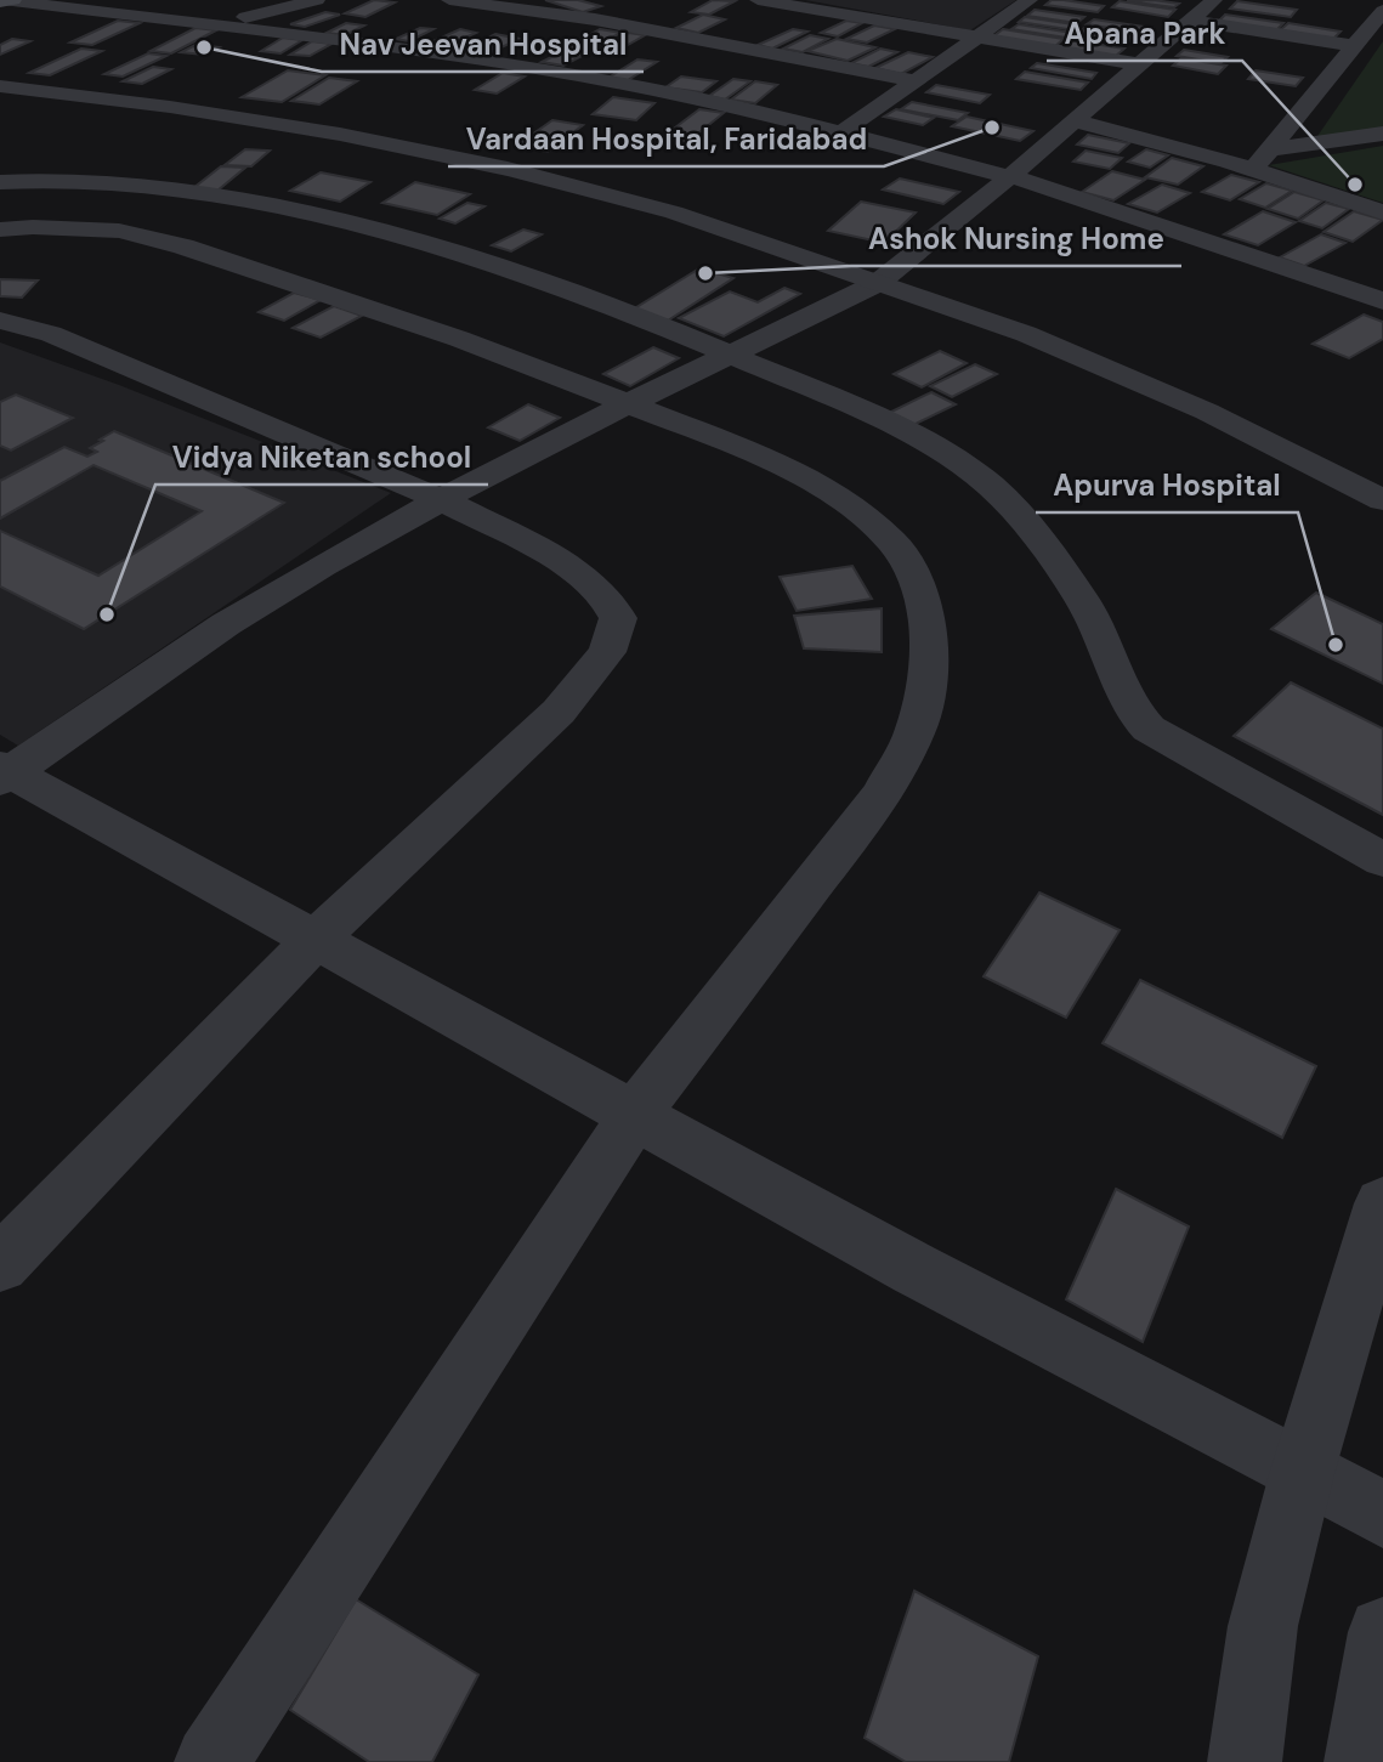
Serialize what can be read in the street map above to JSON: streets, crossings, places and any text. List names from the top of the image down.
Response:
{
  "places": [
    "Nav Jeevan Hospital",
    "Vardaan Hospital, Faridabad",
    "Apana Park",
    "Ashok Nursing Home",
    "Vidya Niketan school",
    "Apurva Hospital"
  ]
}
